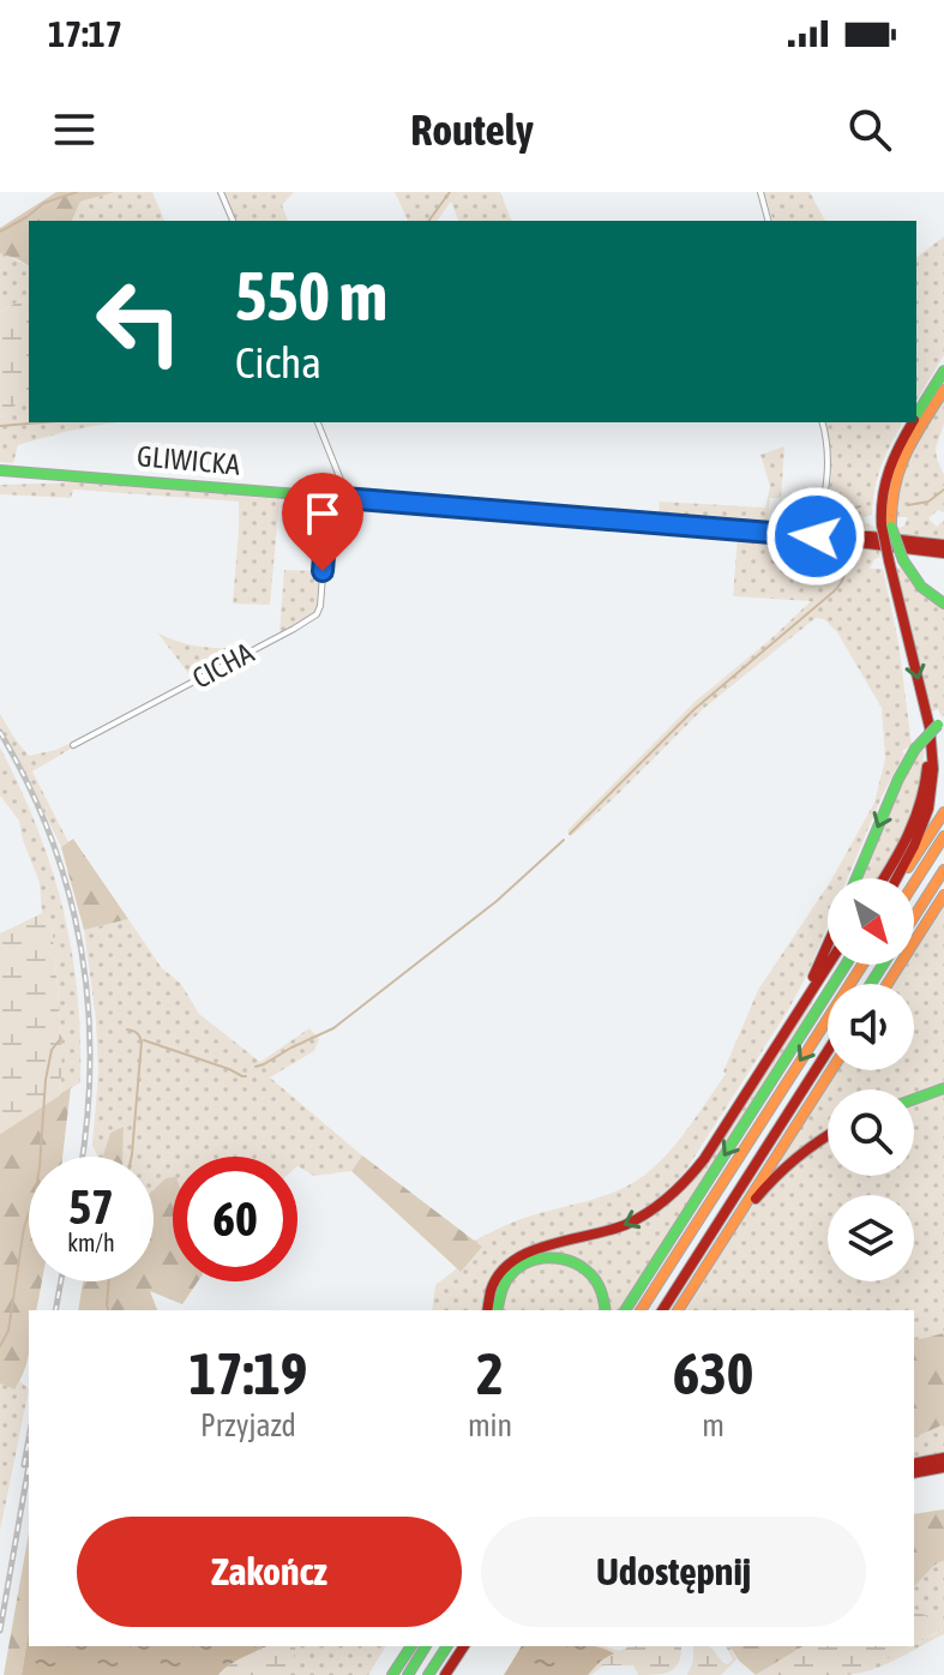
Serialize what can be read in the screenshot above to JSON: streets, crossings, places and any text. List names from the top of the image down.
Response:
{
  "streets": {
    "main road": ["GLIWICKA"],
    "street": ["CICHA"]
  },
  "crossings": [
    ["GLIWICKA", "CICHA"]
  ],
  "north": "bottom right",
  "page": {
    "status": "17:17",
    "header": "Routely",
    "turn": ["550 m", "Cicha"],
    "speed": "57 km/h",
    "limit": "60",
    "eta": [
      "17:19",
      "Przyjazd",
      "2",
      "min",
      "630",
      "m"
    ],
    "buttons": ["Zakończ", "Udostępnij"]
  }
}
